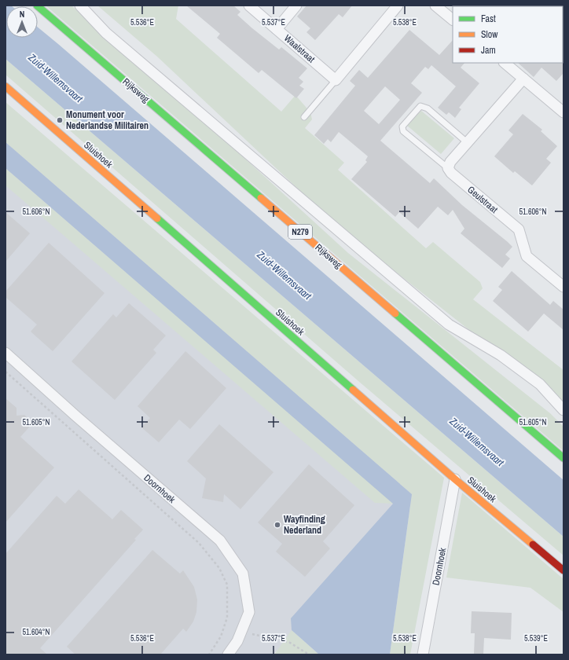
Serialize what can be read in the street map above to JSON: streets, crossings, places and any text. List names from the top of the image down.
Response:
{
  "streets": {
    "street": [
      "Waalstraat",
      "Rijksweg",
      "Sluishoek",
      "Geulstraat",
      "N279",
      "Doornhoek"
    ]
  },
  "crossings": [
    ["Sluishoek", "Doornhoek"]
  ],
  "water": ["Zuid-Willemsvaart"],
  "places": ["Monument voor Nederlandse Militairen", "Wayfinding Nederland"],
  "legend": ["Fast", "Slow", "Jam"],
  "north": "top",
  "coordinates": [
    "5.536°E",
    "5.537°E",
    "5.538°E",
    "51.606°N",
    "51.605°N",
    "51.604°N",
    "5.539°E"
  ]
}
